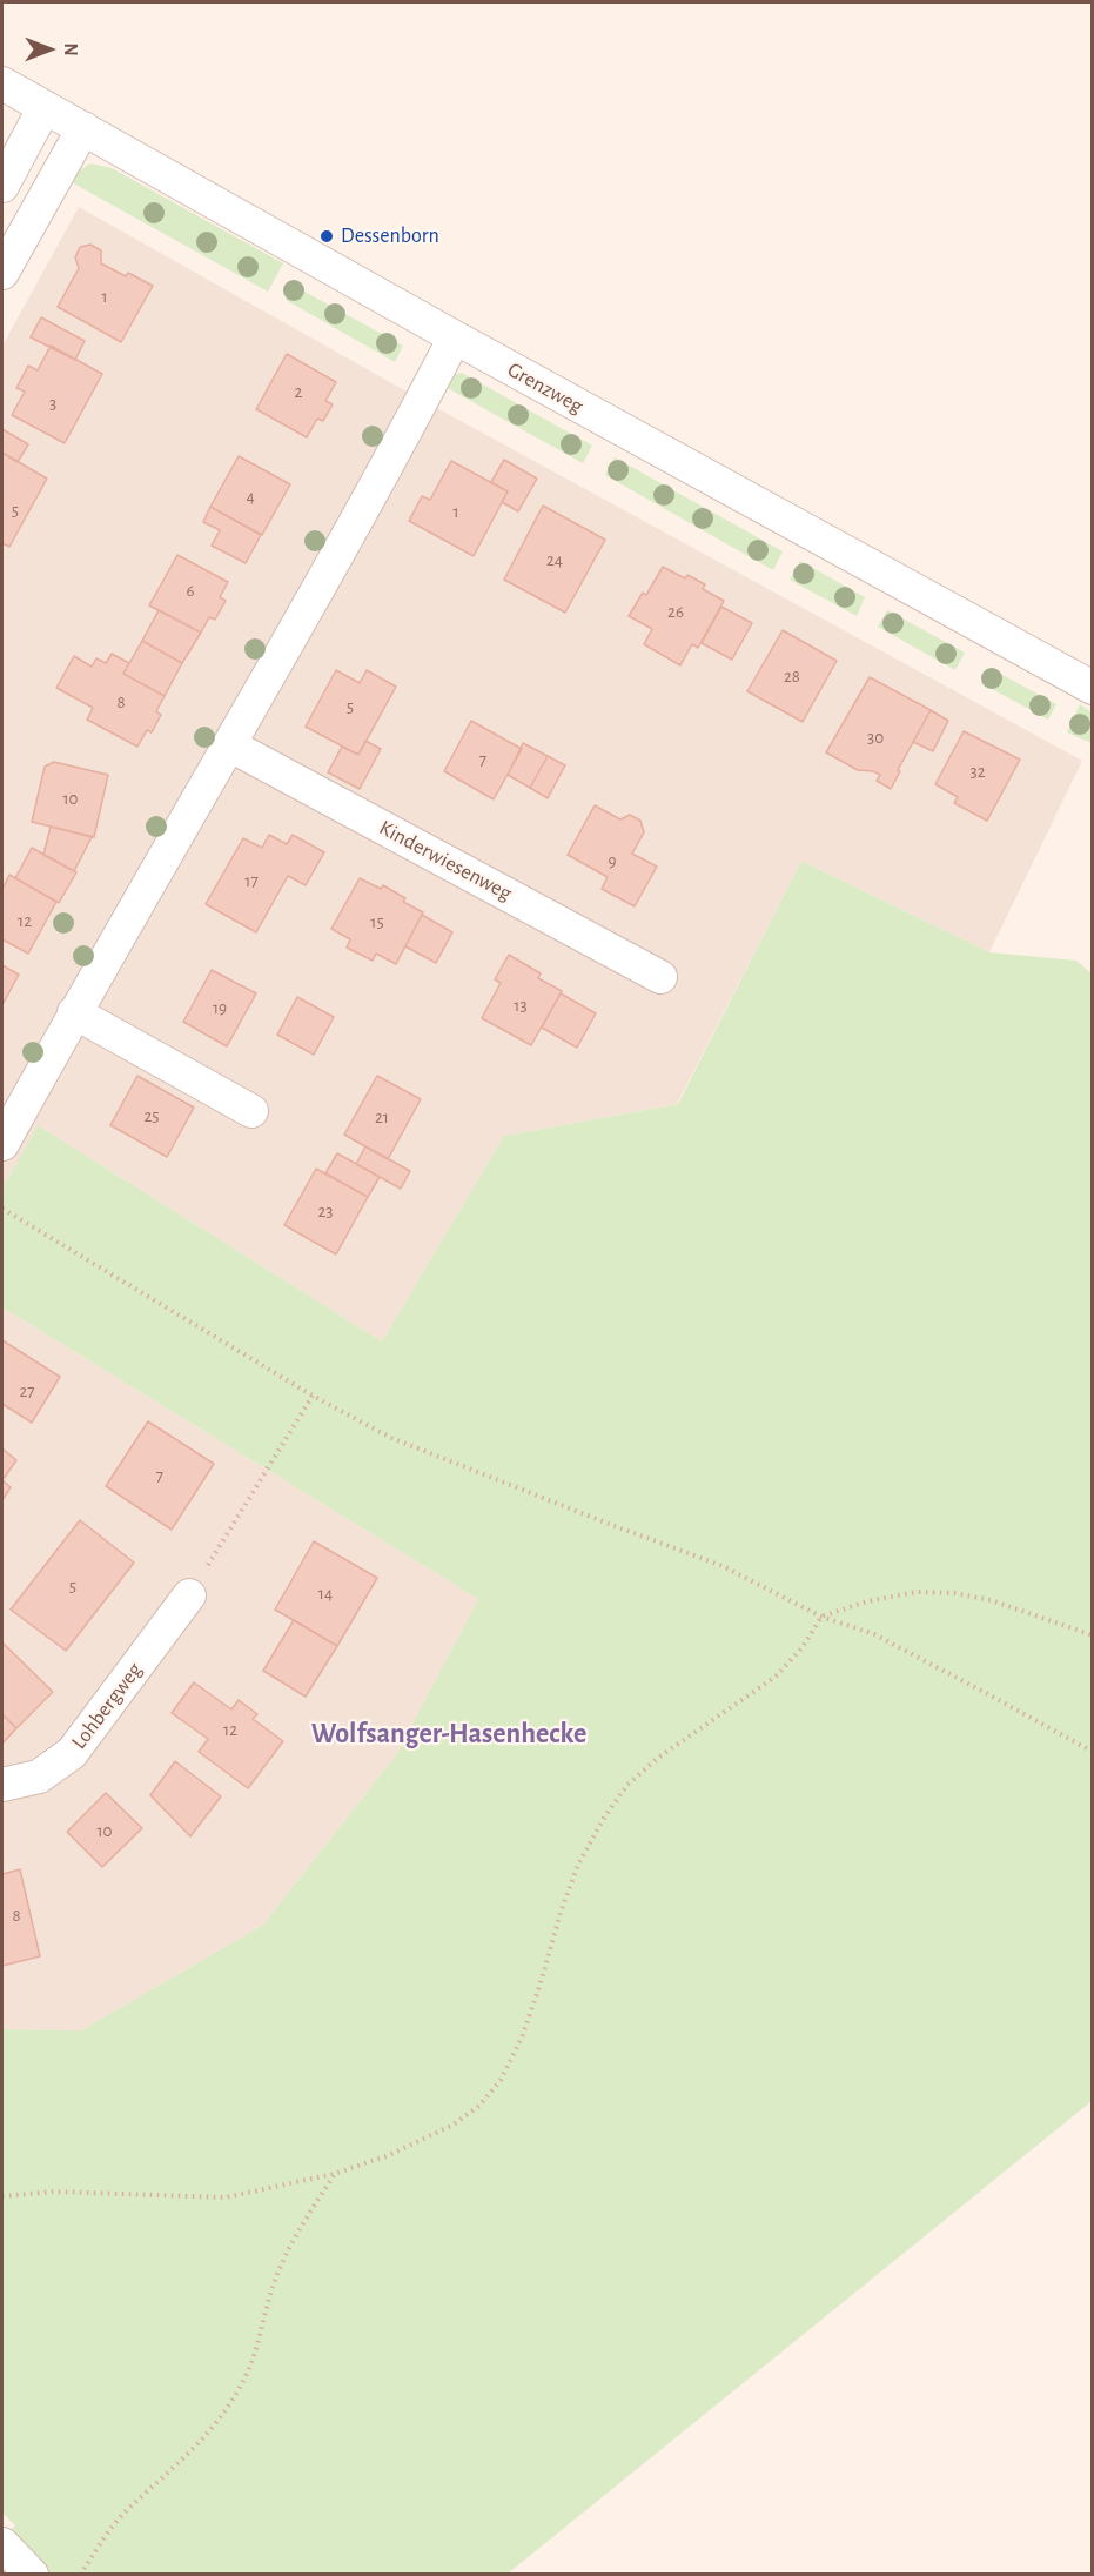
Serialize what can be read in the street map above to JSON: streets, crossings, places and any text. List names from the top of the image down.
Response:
{
  "streets": {
    "street": ["Grenzweg", "Kinderwiesenweg", "Lohbergweg"]
  },
  "districts": ["Wolfsanger-Hasenhecke"],
  "places": ["Dessenborn"],
  "house_numbers": [
    "1",
    "2",
    "3",
    "4",
    "5",
    "1",
    "24",
    "6",
    "26",
    "28",
    "8",
    "5",
    "30",
    "7",
    "32",
    "10",
    "9",
    "17",
    "12",
    "15",
    "13",
    "19",
    "25",
    "21",
    "23",
    "27",
    "7",
    "5",
    "14",
    "12",
    "10",
    "8"
  ],
  "north": "right"
}
